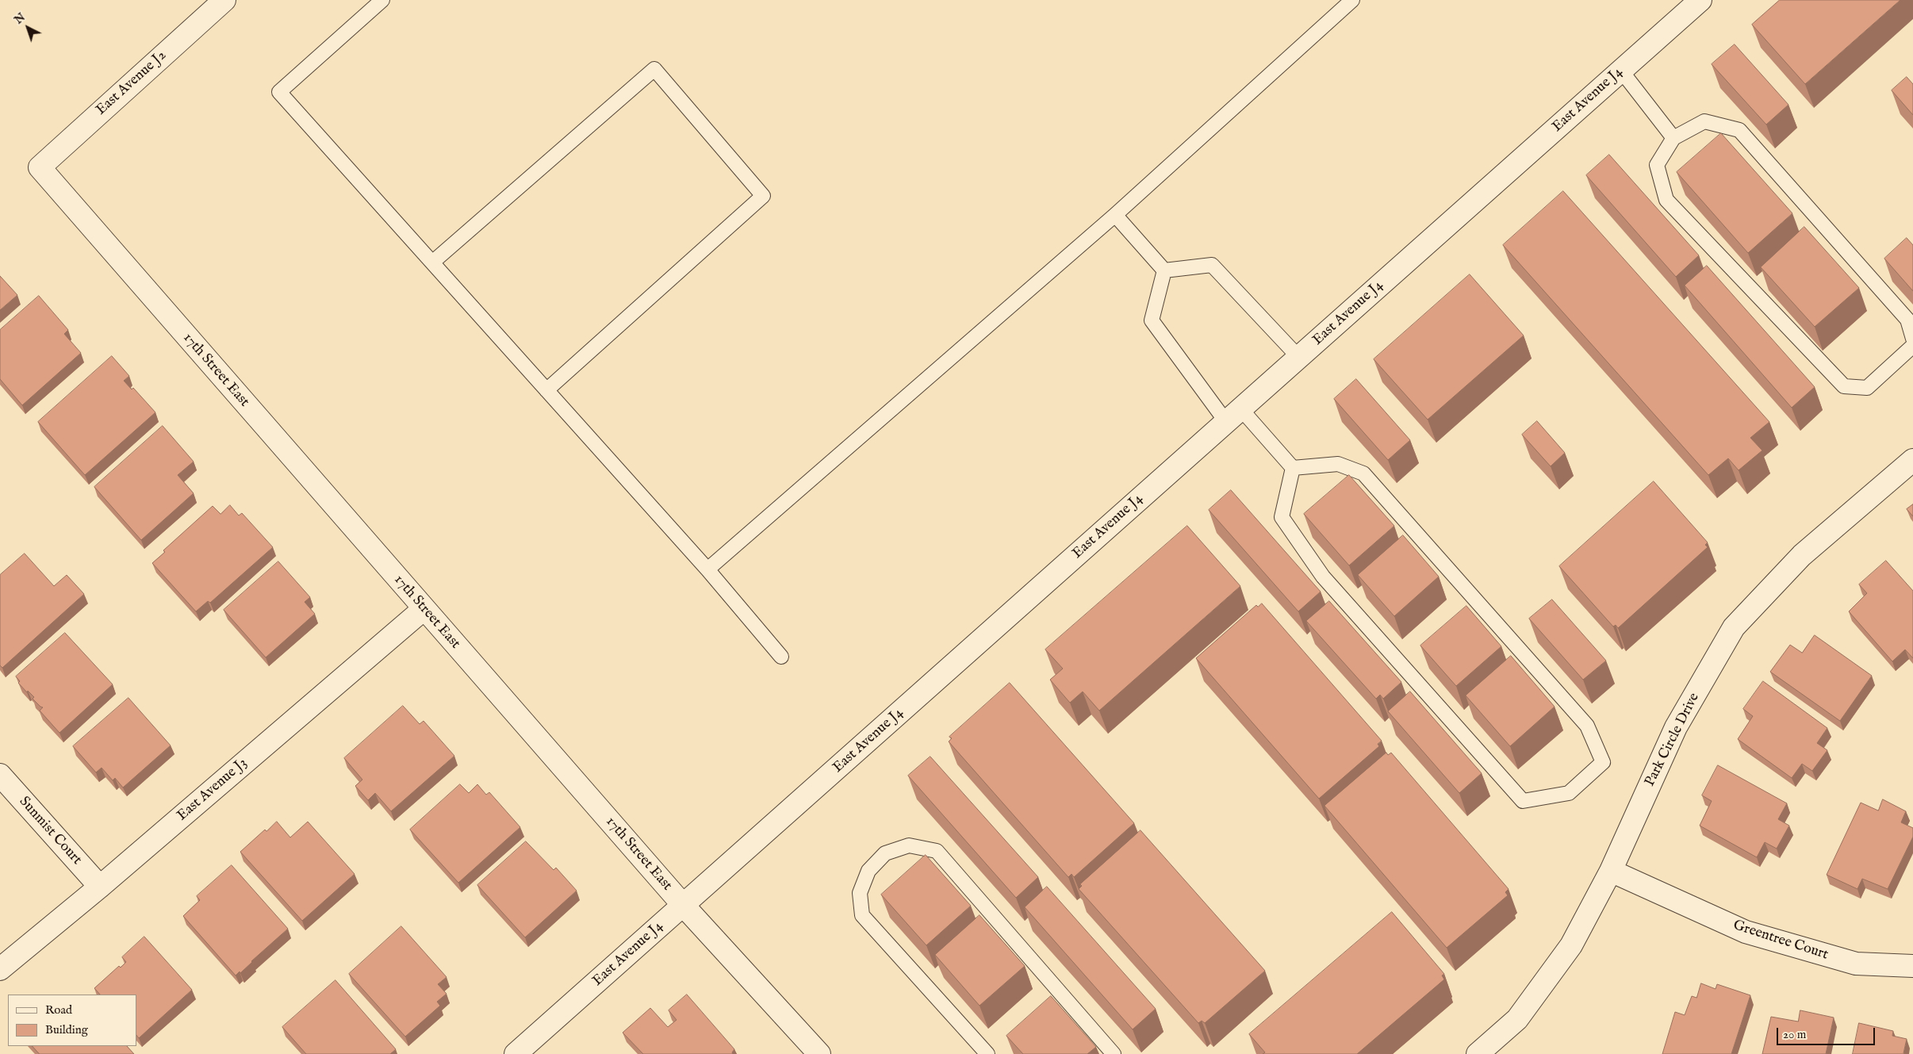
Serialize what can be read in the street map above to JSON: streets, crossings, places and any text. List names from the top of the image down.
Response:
{
  "streets": {
    "street": [
      "East Avenue J2",
      "East Avenue J4",
      "17th Street East",
      "Park Circle Drive",
      "East Avenue J3",
      "Sunmist Court",
      "Greentree Court"
    ]
  },
  "crossings": [
    ["East Avenue J2", "17th Street East"],
    ["East Avenue J4", "17th Street East"],
    ["17th Street East", "East Avenue J3"],
    ["Park Circle Drive", "Greentree Court"],
    ["East Avenue J3", "Sunmist Court"]
  ],
  "legend": ["Road", "Building"],
  "scale_bar": "20 m",
  "north": "top left"
}
